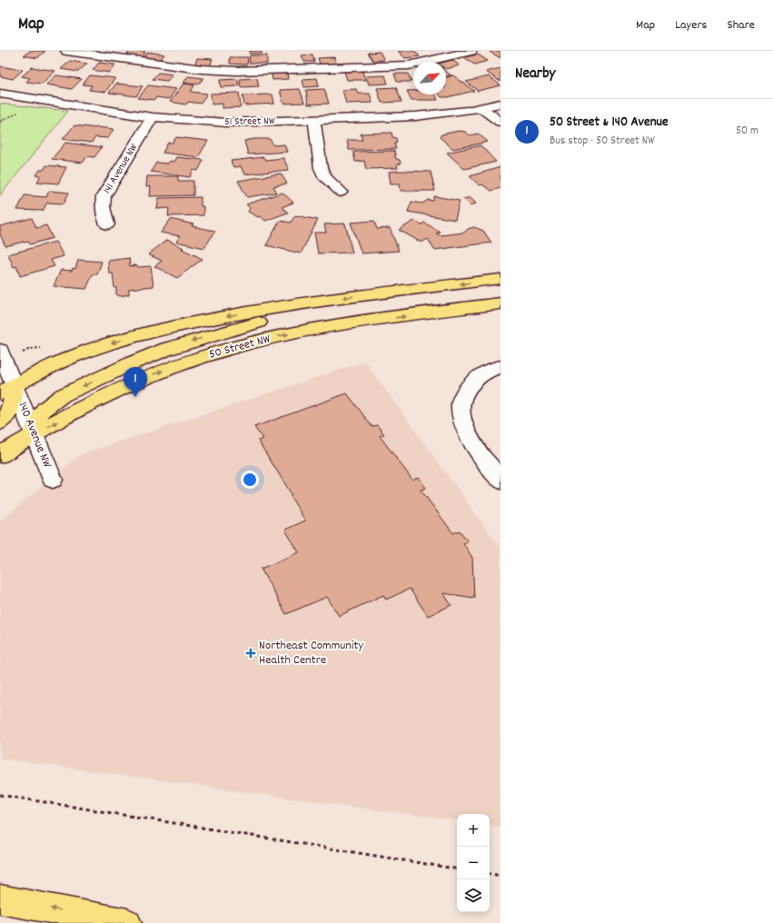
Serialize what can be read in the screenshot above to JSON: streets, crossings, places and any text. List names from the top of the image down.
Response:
{
  "streets": {
    "main road": ["50 Street NW"],
    "street": ["51 Street NW", "141 Avenue NW", "140 Avenue NW"]
  },
  "crossings": [
    ["51 Street NW", "141 Avenue NW"],
    ["50 Street NW", "140 Avenue NW"]
  ],
  "places": {
    "health": ["Northeast Community Health Centre"]
  },
  "north": "top right",
  "page": {
    "header": "Map",
    "nav": ["Map", "Layers", "Share"],
    "heading": "Nearby",
    "list": [
      {
        "mark": "1",
        "name": "50 Street & 140 Avenue",
        "note": "Bus stop · 50 Street NW",
        "value": "50 m"
      }
    ],
    "pins": "1",
    "map_buttons": ["+", "−"]
  }
}
